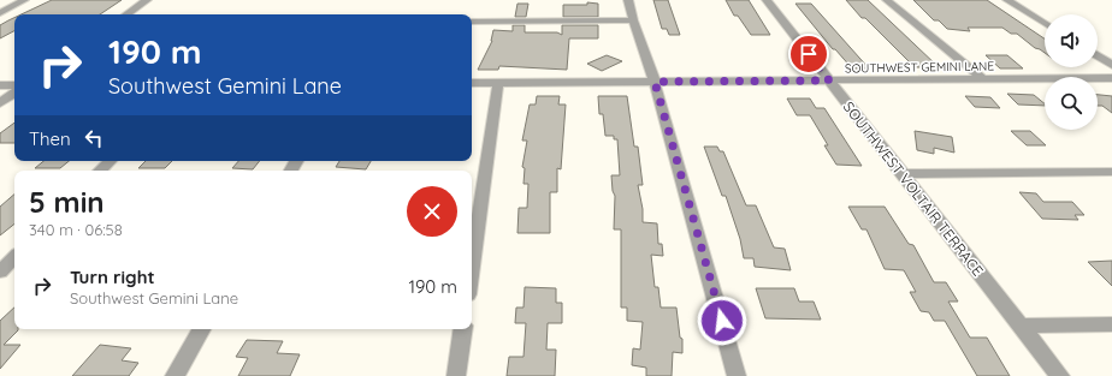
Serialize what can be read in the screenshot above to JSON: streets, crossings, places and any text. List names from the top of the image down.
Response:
{
  "streets": {
    "street": ["SOUTHWEST GEMINI LANE", "SOUTHWEST VOLTAIR TERRACE"]
  },
  "crossings": [
    ["SOUTHWEST GEMINI LANE", "SOUTHWEST VOLTAIR TERRACE"]
  ],
  "page": {
    "turn": ["190 m", "Southwest Gemini Lane"],
    "then": "Then",
    "heading": ["5 min", "340 m · 06:58"],
    "list": [
      {
        "name": "Turn right",
        "note": "Southwest Gemini Lane",
        "value": "190 m"
      }
    ]
  }
}
